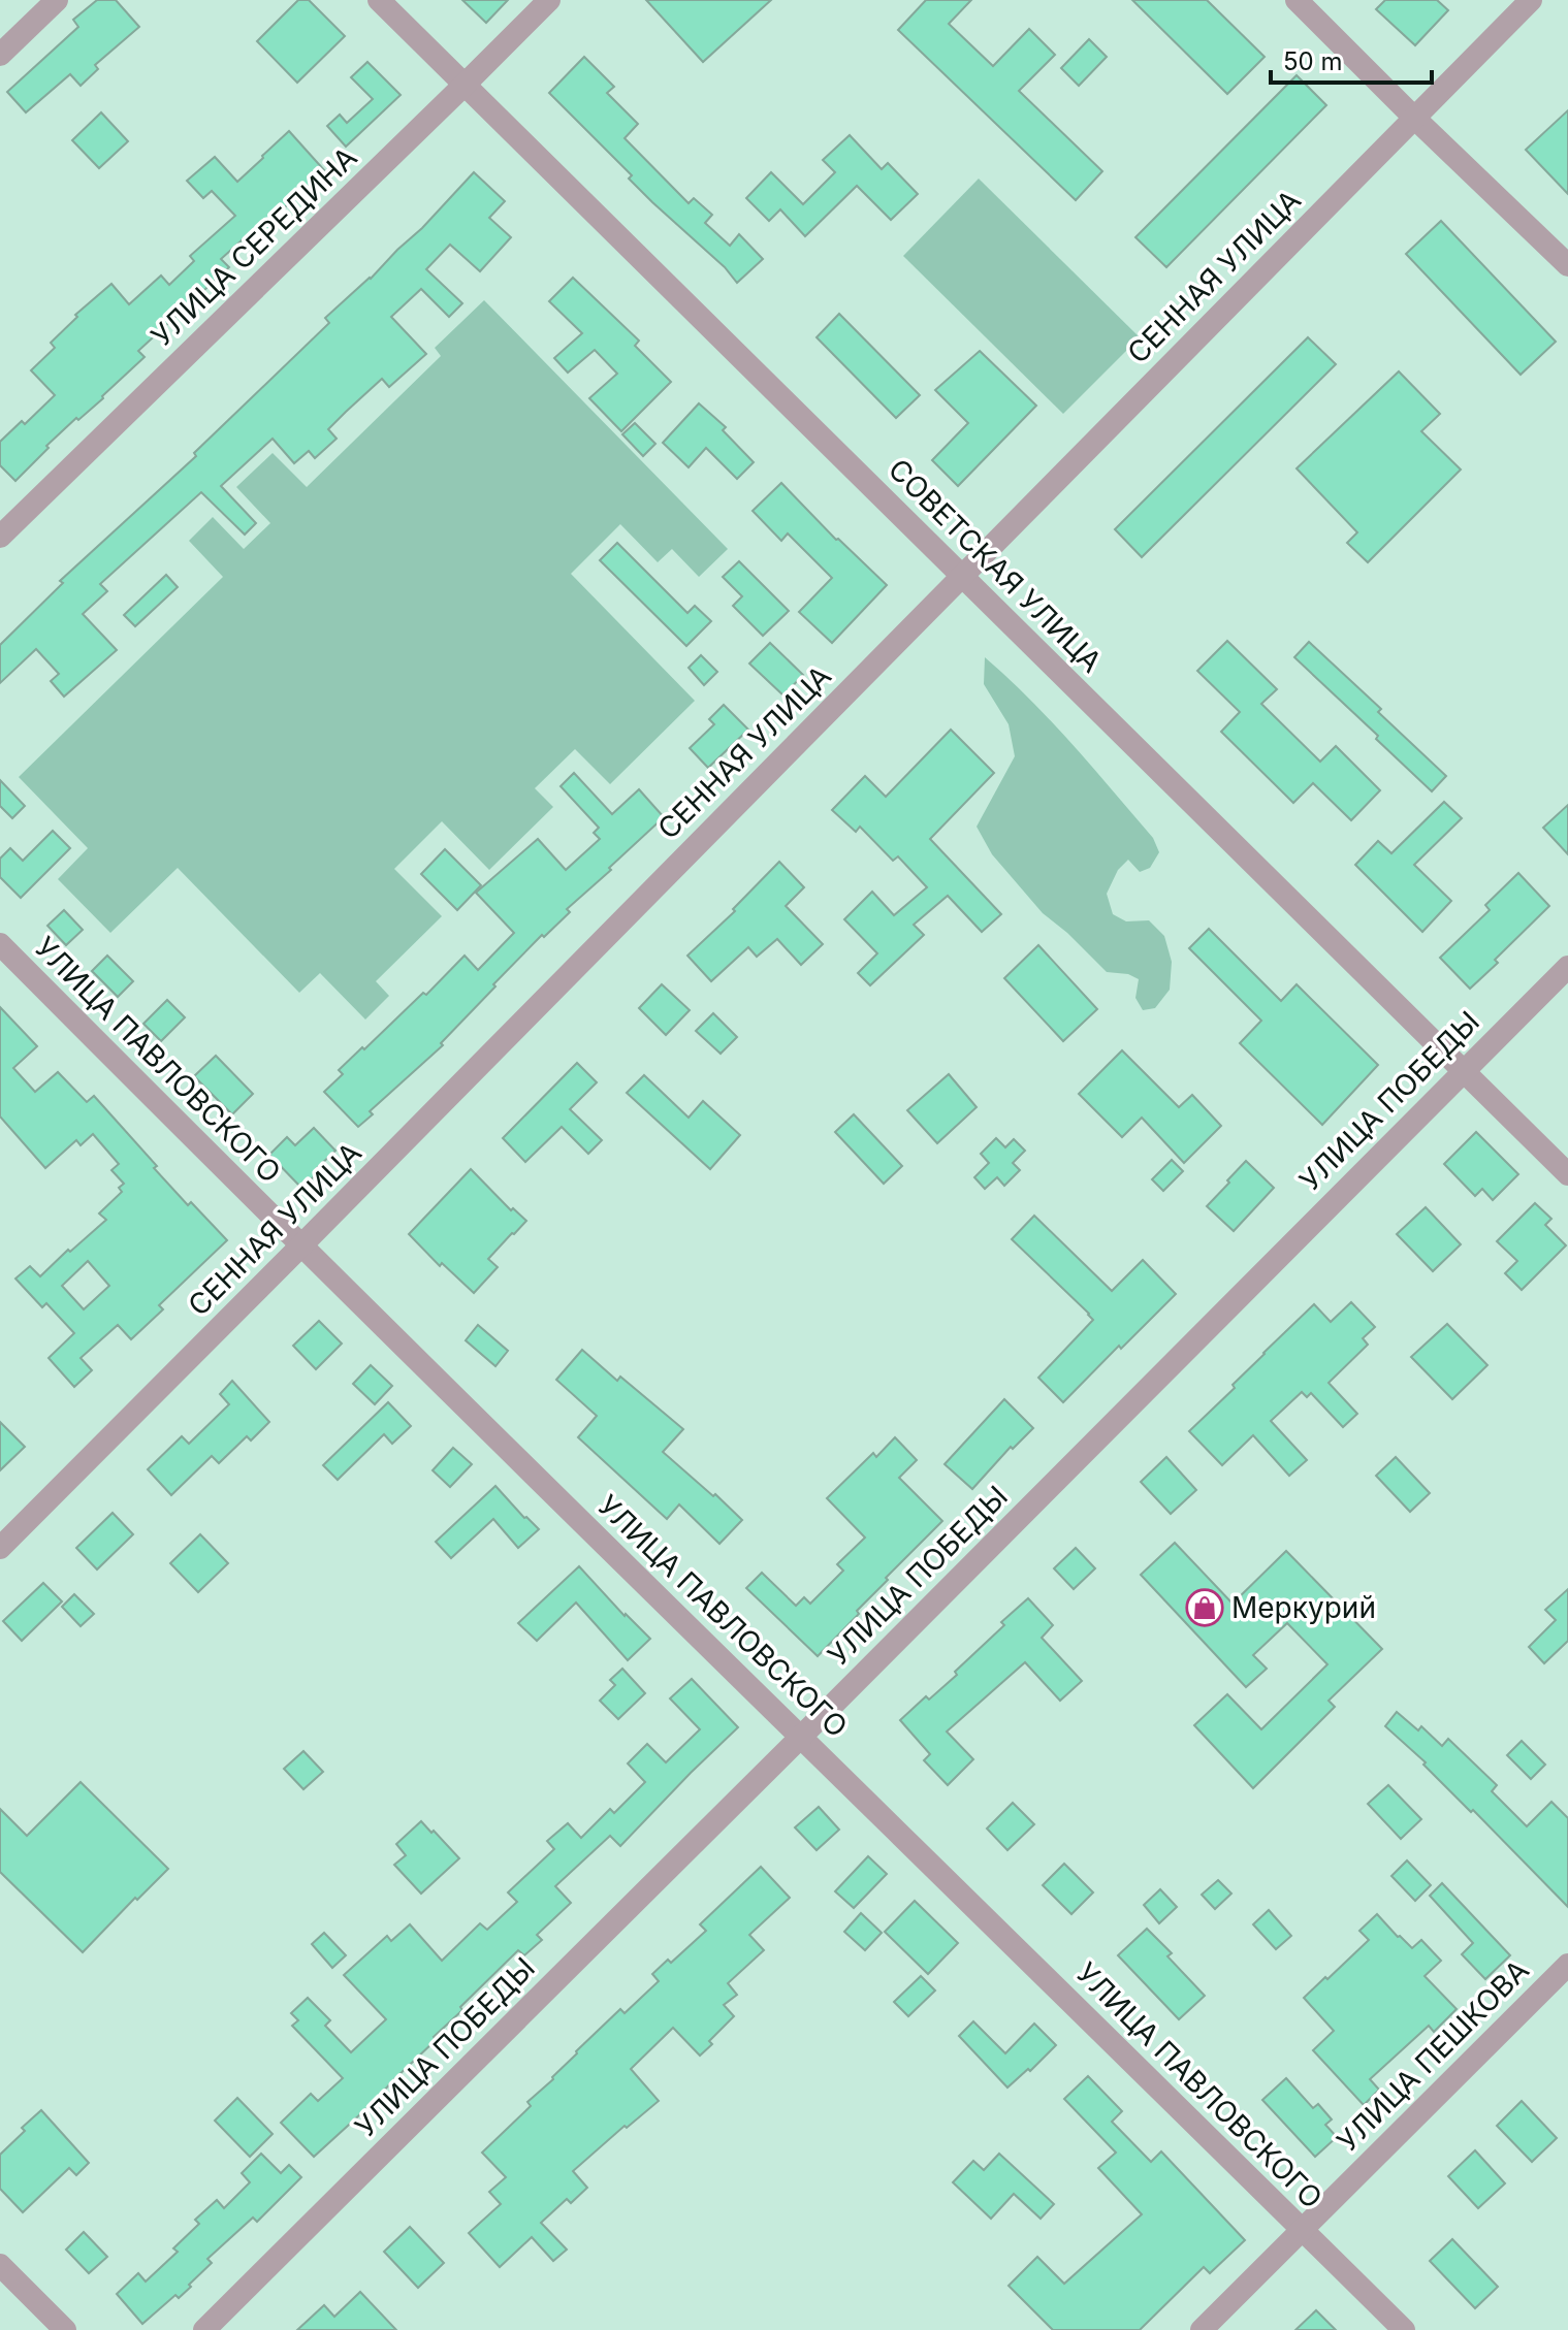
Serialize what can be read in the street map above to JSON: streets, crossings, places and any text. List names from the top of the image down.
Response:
{
  "streets": {
    "street": [
      "УЛИЦА СЕРЕДИНА",
      "СЕННАЯ УЛИЦА",
      "СОВЕТСКАЯ УЛИЦА",
      "УЛИЦА ПАВЛОВСКОГО",
      "УЛИЦА ПОБЕДЫ",
      "УЛИЦА ПЕШКОВА"
    ]
  },
  "crossings": [
    ["УЛИЦА СЕРЕДИНА", "СОВЕТСКАЯ УЛИЦА"],
    ["СЕННАЯ УЛИЦА", "СОВЕТСКАЯ УЛИЦА"],
    ["СЕННАЯ УЛИЦА", "УЛИЦА ПАВЛОВСКОГО"],
    ["СОВЕТСКАЯ УЛИЦА", "УЛИЦА ПОБЕДЫ"],
    ["УЛИЦА ПАВЛОВСКОГО", "УЛИЦА ПОБЕДЫ"],
    ["УЛИЦА ПАВЛОВСКОГО", "УЛИЦА ПЕШКОВА"]
  ],
  "places": {
    "shop": ["Меркурий"]
  },
  "scale_bar": "50 m"
}
